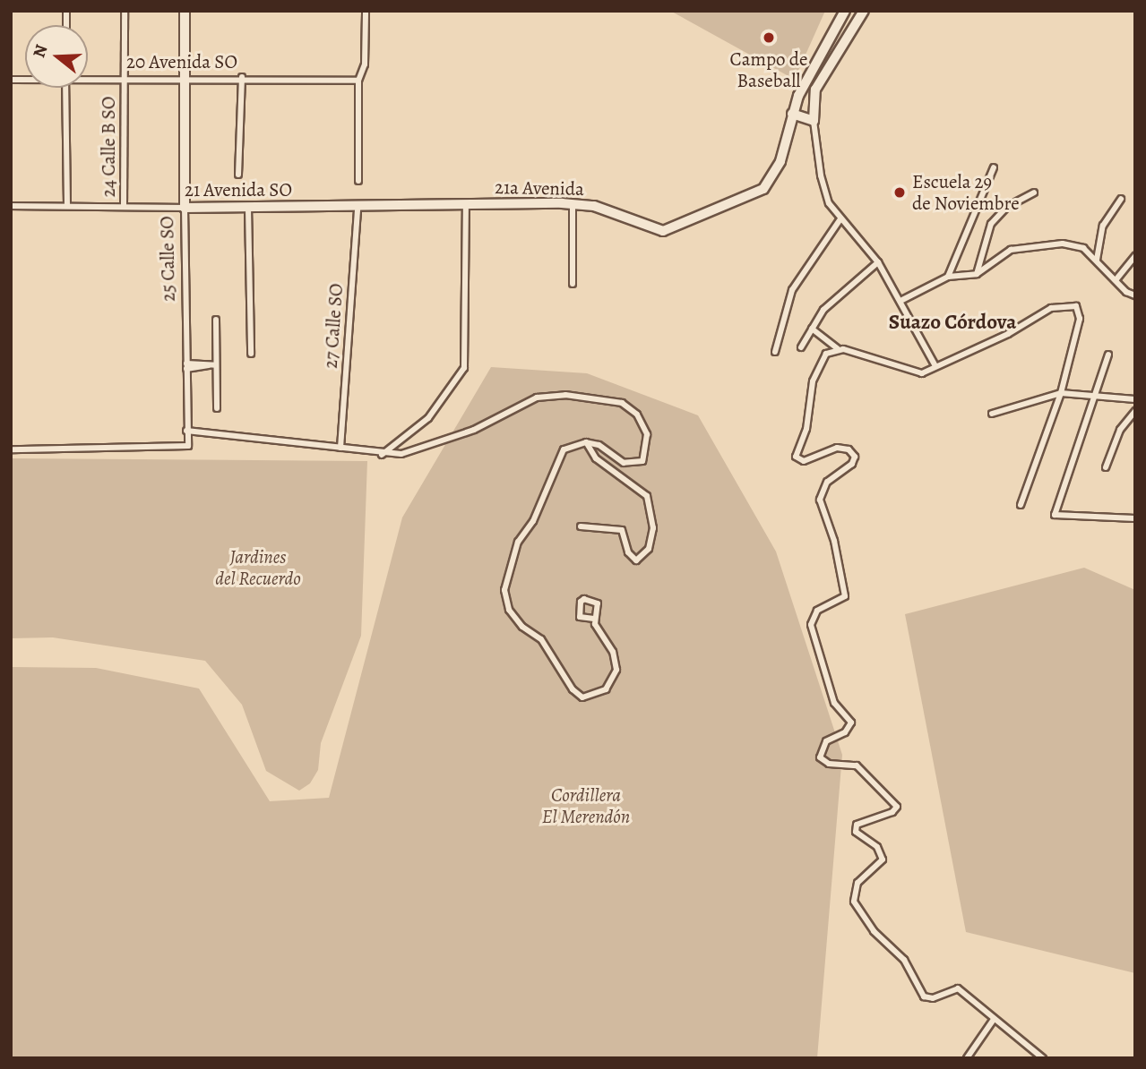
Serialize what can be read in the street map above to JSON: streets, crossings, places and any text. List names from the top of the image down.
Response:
{
  "streets": {
    "street": [
      "20 Avenida SO",
      "24 Calle B SO",
      "21a Avenida",
      "21 Avenida SO",
      "25 Calle SO",
      "27 Calle SO"
    ]
  },
  "crossings": [
    ["20 Avenida SO", "24 Calle B SO"],
    ["20 Avenida SO", "25 Calle SO"],
    ["24 Calle B SO", "21 Avenida SO"],
    ["21a Avenida", "21 Avenida SO"],
    ["21 Avenida SO", "25 Calle SO"],
    ["21 Avenida SO", "27 Calle SO"]
  ],
  "districts": ["Suazo Córdova"],
  "parks": ["Jardines del Recuerdo", "Cordillera El Merendón"],
  "places": ["Campo de Baseball", "Escuela 29 de Noviembre"],
  "north": "left"
}
